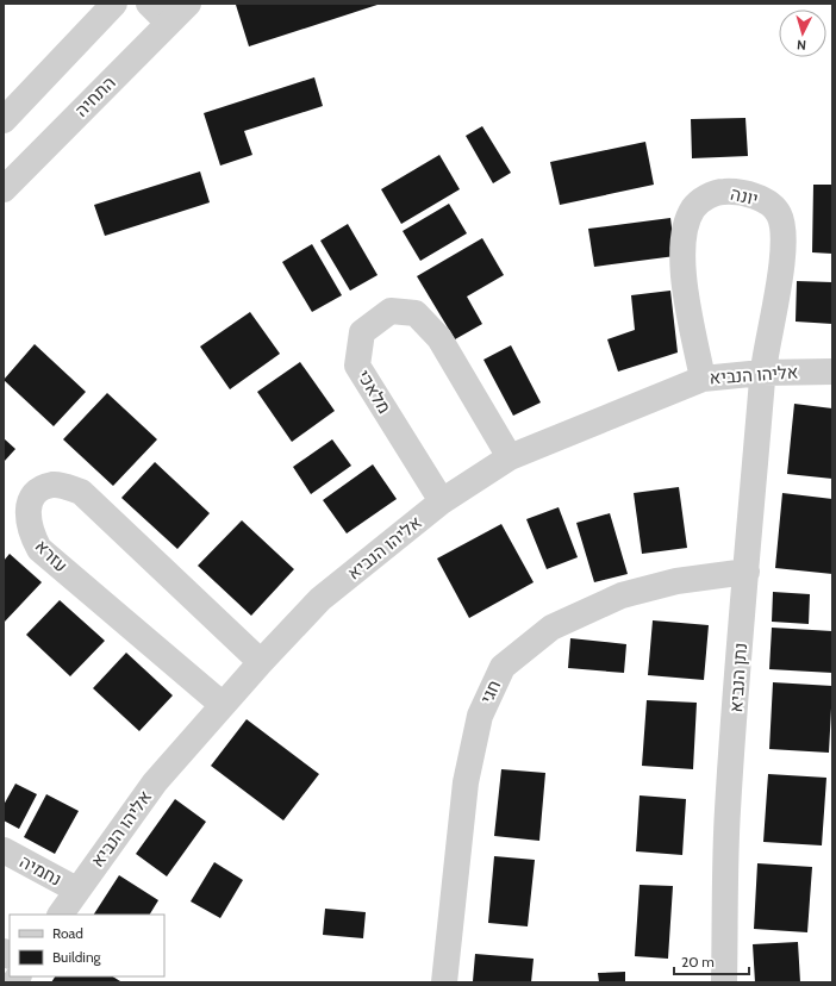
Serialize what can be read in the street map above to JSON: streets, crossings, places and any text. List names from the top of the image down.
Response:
{
  "streets": {
    "street": [
      "התחיה",
      "יונה",
      "אליהו הנביא",
      "מלאכי",
      "עזרא",
      "נתן הנביא",
      "חגי",
      "נחמיה"
    ]
  },
  "crossings": [
    ["יונה", "אליהו הנביא"],
    ["יונה", "נתן הנביא"],
    ["אליהו הנביא", "מלאכי"],
    ["אליהו הנביא", "עזרא"],
    ["אליהו הנביא", "נתן הנביא"],
    ["אליהו הנביא", "נחמיה"],
    ["נתן הנביא", "חגי"]
  ],
  "legend": ["Road", "Building"],
  "scale_bar": "20 m",
  "north": "bottom"
}
